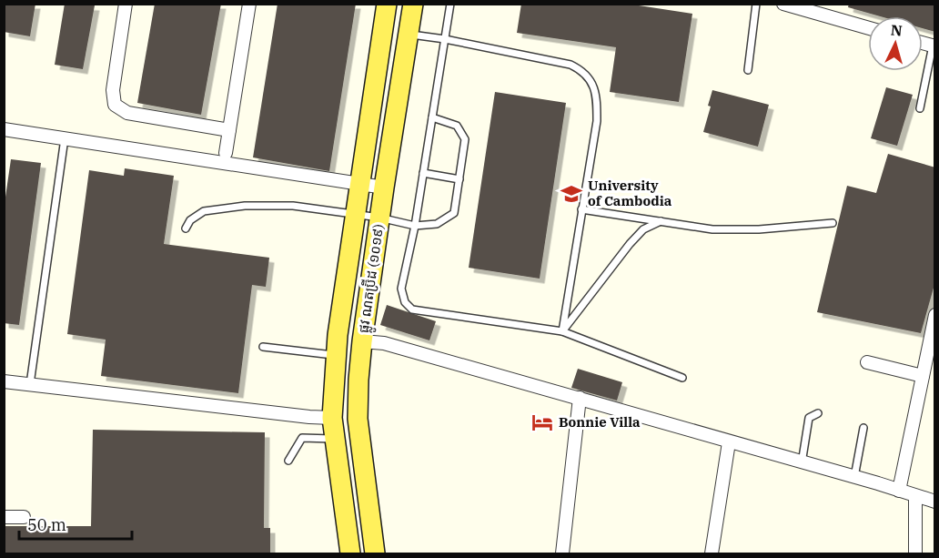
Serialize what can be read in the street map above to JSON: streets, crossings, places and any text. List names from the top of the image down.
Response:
{
  "streets": {
    "main road": ["ផ្លូវ ណតប្រ៊ីដ (១០១៩)"]
  },
  "places": {
    "school or university": ["University of Cambodia"],
    "hotel": ["Bonnie Villa"]
  },
  "scale_bar": "50 m",
  "north": "top"
}
